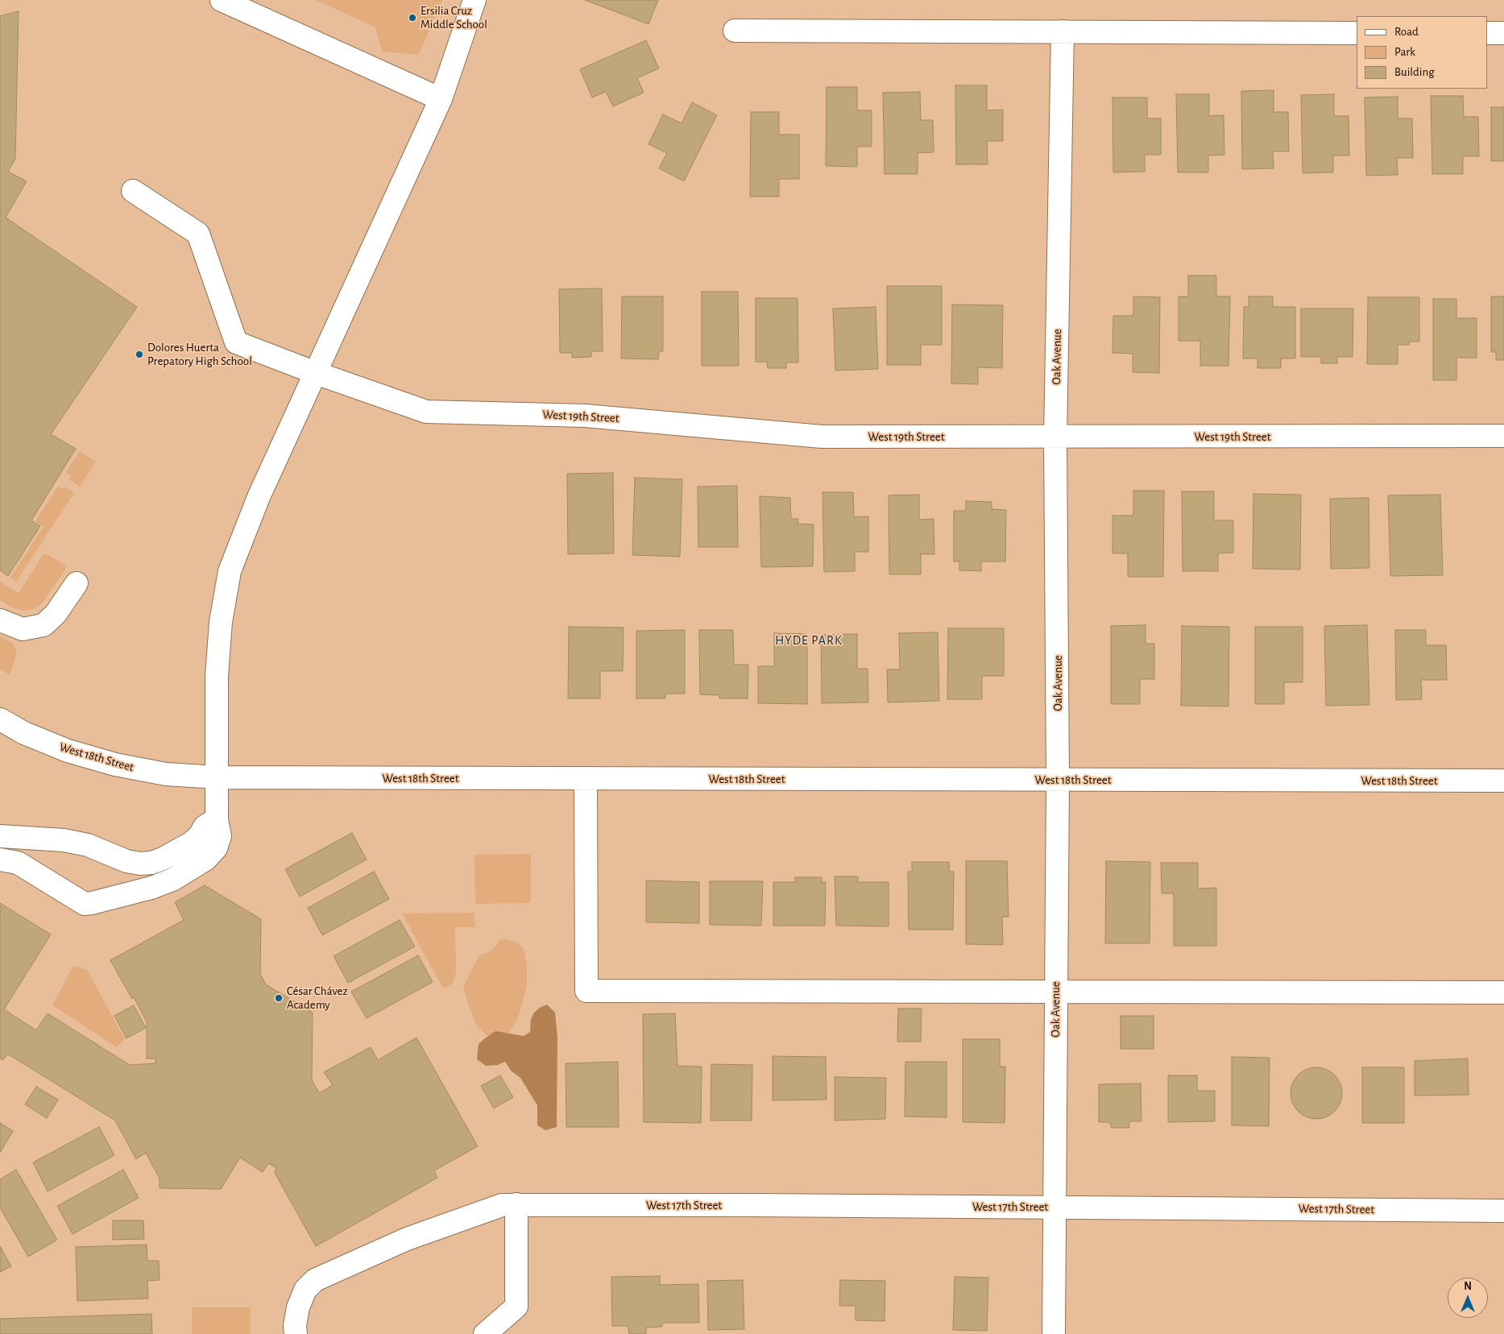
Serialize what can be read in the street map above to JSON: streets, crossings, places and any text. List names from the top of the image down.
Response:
{
  "streets": {
    "street": [
      "Oak Avenue",
      "West 19th Street",
      "West 18th Street",
      "West 17th Street"
    ]
  },
  "crossings": [
    ["Oak Avenue", "West 19th Street"],
    ["Oak Avenue", "West 18th Street"],
    ["Oak Avenue", "West 17th Street"]
  ],
  "districts": ["HYDE PARK"],
  "places": ["Ersilia Cruz Middle School", "Dolores Huerta Prepatory High School", "César Chávez Academy"],
  "legend": ["Road", "Park", "Building"],
  "north": "top"
}
